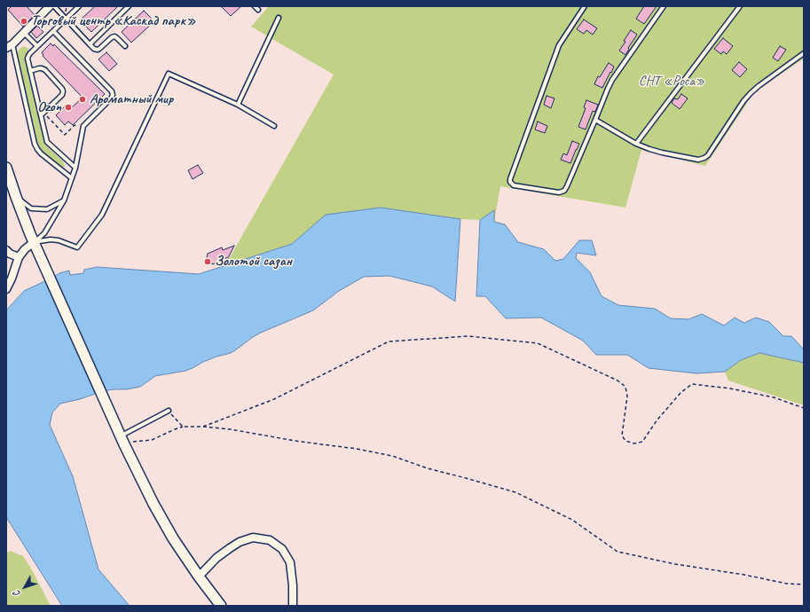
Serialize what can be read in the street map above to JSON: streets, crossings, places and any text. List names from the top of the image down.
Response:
{
  "parks": ["СНТ «Роса»"],
  "places": [
    "Торговый центр «Каскад парк»",
    "Ароматный мир",
    "Ozon",
    "Золотой сазан"
  ],
  "north": "bottom left"
}
